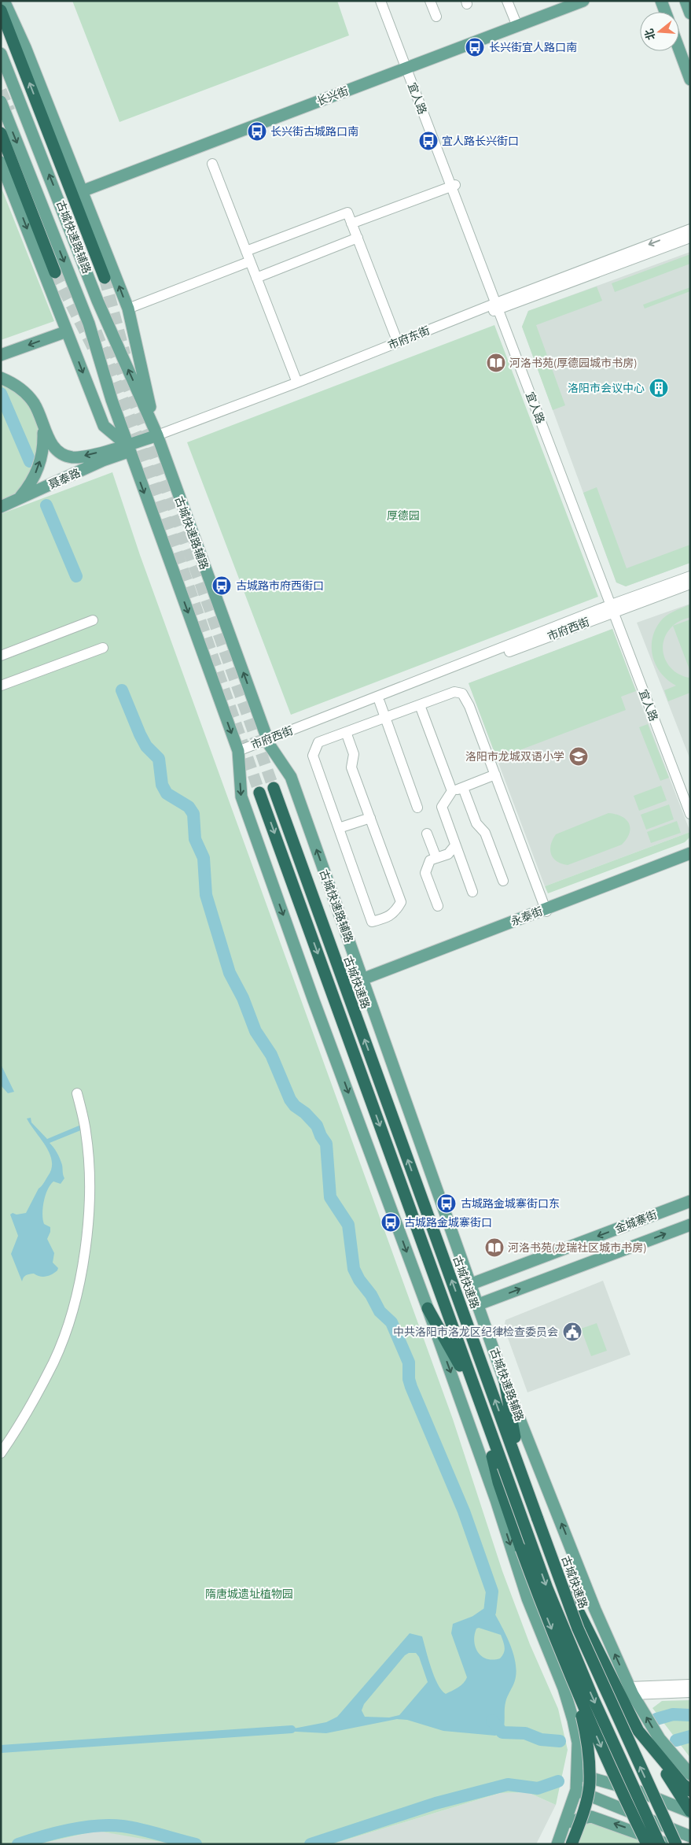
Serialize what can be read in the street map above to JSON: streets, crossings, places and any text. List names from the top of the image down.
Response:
{
  "streets": {
    "highway": ["古城快速路"],
    "main road": [
      "长兴街",
      "古城快速路辅路",
      "市府东街",
      "聂泰路",
      "永泰街",
      "金城寨街"
    ],
    "street": ["宜人路", "市府西街"]
  },
  "crossings": [
    ["长兴街", "宜人路"],
    ["宜人路", "市府东街"],
    ["宜人路", "市府西街"],
    ["古城快速路辅路", "市府东街"],
    ["古城快速路辅路", "聂泰路"],
    ["古城快速路辅路", "市府西街"],
    ["古城快速路辅路", "永泰街"],
    ["古城快速路辅路", "金城寨街"],
    ["市府东街", "聂泰路"]
  ],
  "parks": ["厚德园", "隋唐城遗址植物园"],
  "places": {
    "bus stop": [
      "长兴街宜人路口南",
      "长兴街古城路口南",
      "宜人路长兴街口",
      "古城路市府西街口",
      "古城路金城寨街口东",
      "古城路金城寨街口"
    ],
    "library": ["河洛书苑(厚德园城市书房)", "河洛书苑(龙瑞社区城市书房)"],
    "building": ["洛阳市会议中心"],
    "school or university": ["洛阳市龙城双语小学"],
    "public building": ["中共洛阳市洛龙区纪律检查委员会"]
  },
  "north": "left"
}
